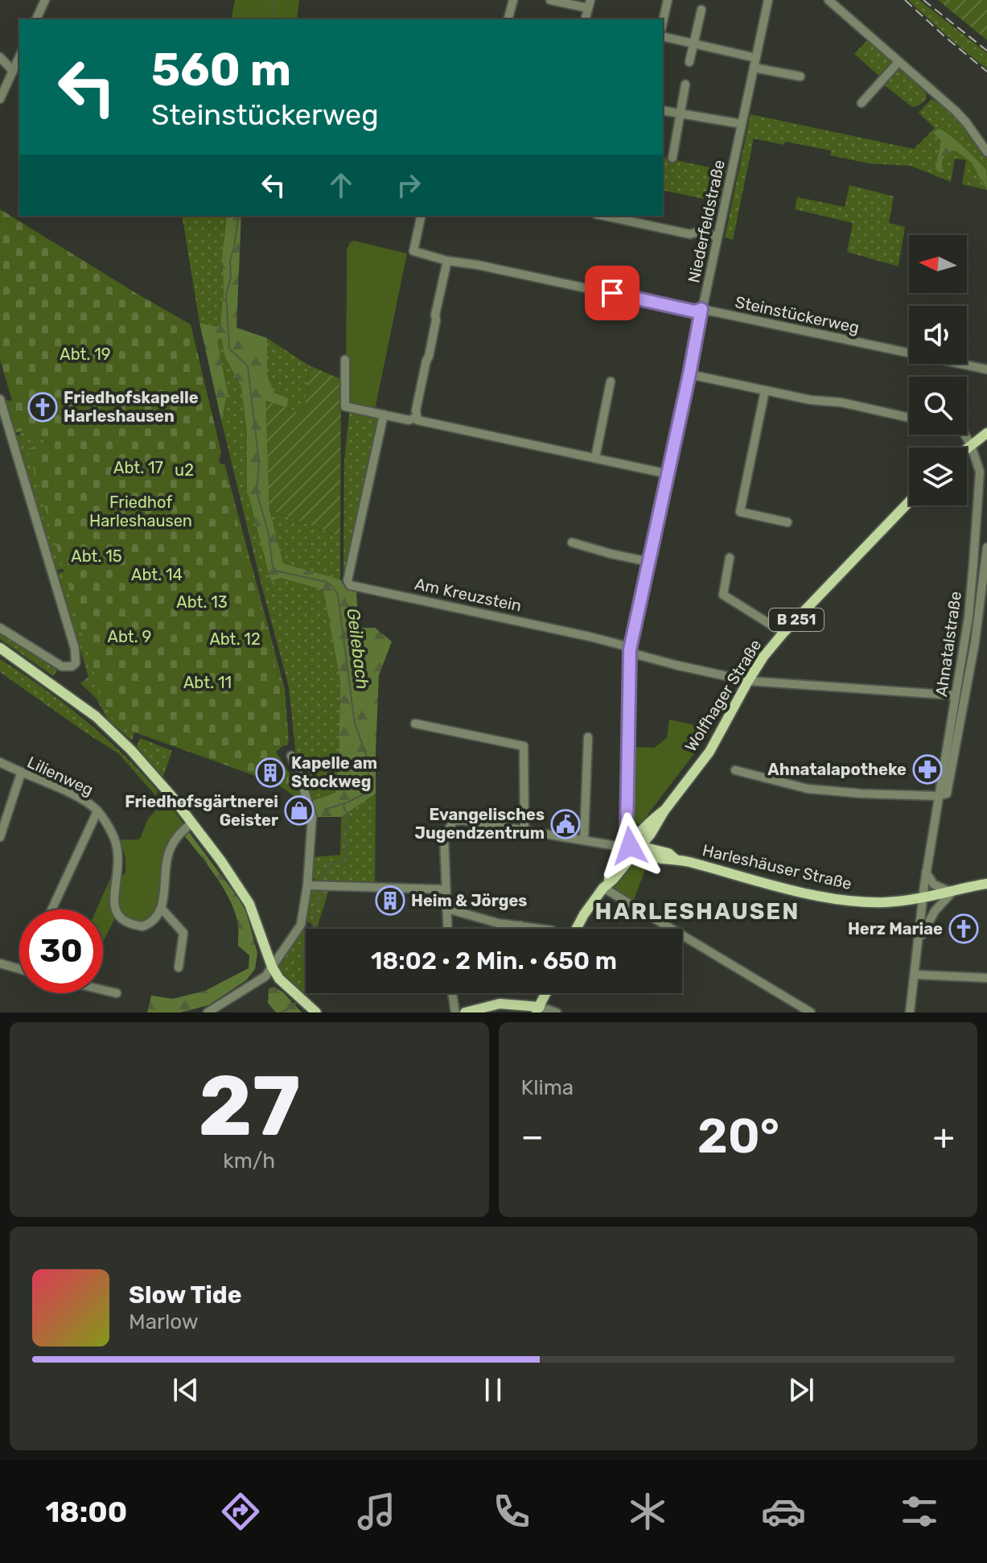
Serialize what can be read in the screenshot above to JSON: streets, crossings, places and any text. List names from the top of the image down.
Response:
{
  "streets": {
    "main road": ["B 251", "Wolfhager Straße", "Harleshäuser Straße"],
    "street": [
      "Niederfeldstraße",
      "Steinstückerweg",
      "Am Kreuzstein",
      "Ahnatalstraße",
      "Lilienweg"
    ]
  },
  "crossings": [
    ["Niederfeldstraße", "Steinstückerweg"],
    ["Niederfeldstraße", "Am Kreuzstein"],
    ["Niederfeldstraße", "Wolfhager Straße"],
    ["Niederfeldstraße", "Harleshäuser Straße"],
    ["Am Kreuzstein", "Ahnatalstraße"],
    ["Am Kreuzstein", "Wolfhager Straße"],
    ["Ahnatalstraße", "Harleshäuser Straße"],
    ["Wolfhager Straße", "Harleshäuser Straße"]
  ],
  "districts": ["HARLESHAUSEN"],
  "water": ["Geilebach"],
  "parks": [
    "Abt. 19",
    "Abt. 17",
    "u2",
    "Friedhof Harleshausen",
    "Abt. 15",
    "Abt. 14",
    "Abt. 13",
    "Abt. 9",
    "Abt. 12",
    "Abt. 11"
  ],
  "places": {
    "church": ["Friedhofskapelle Harleshausen", "Herz Mariae"],
    "pharmacy": ["Ahnatalapotheke"],
    "building": ["Kapelle am Stockweg", "Heim & Jörges"],
    "shop": ["Friedhofsgärtnerei Geister"],
    "public building": ["Evangelisches Jugendzentrum"]
  },
  "north": "left",
  "page": {
    "turn": ["560 m", "Steinstückerweg"],
    "limit": "30",
    "trip": "18:02 · 2 Min. · 650 m",
    "tile": [
      ["27", "km/h"],
      "Klima"
    ],
    "heat": ["−", "20°", "+"],
    "song": ["Slow Tide", "Marlow"],
    "tabs": "18:00"
  }
}
